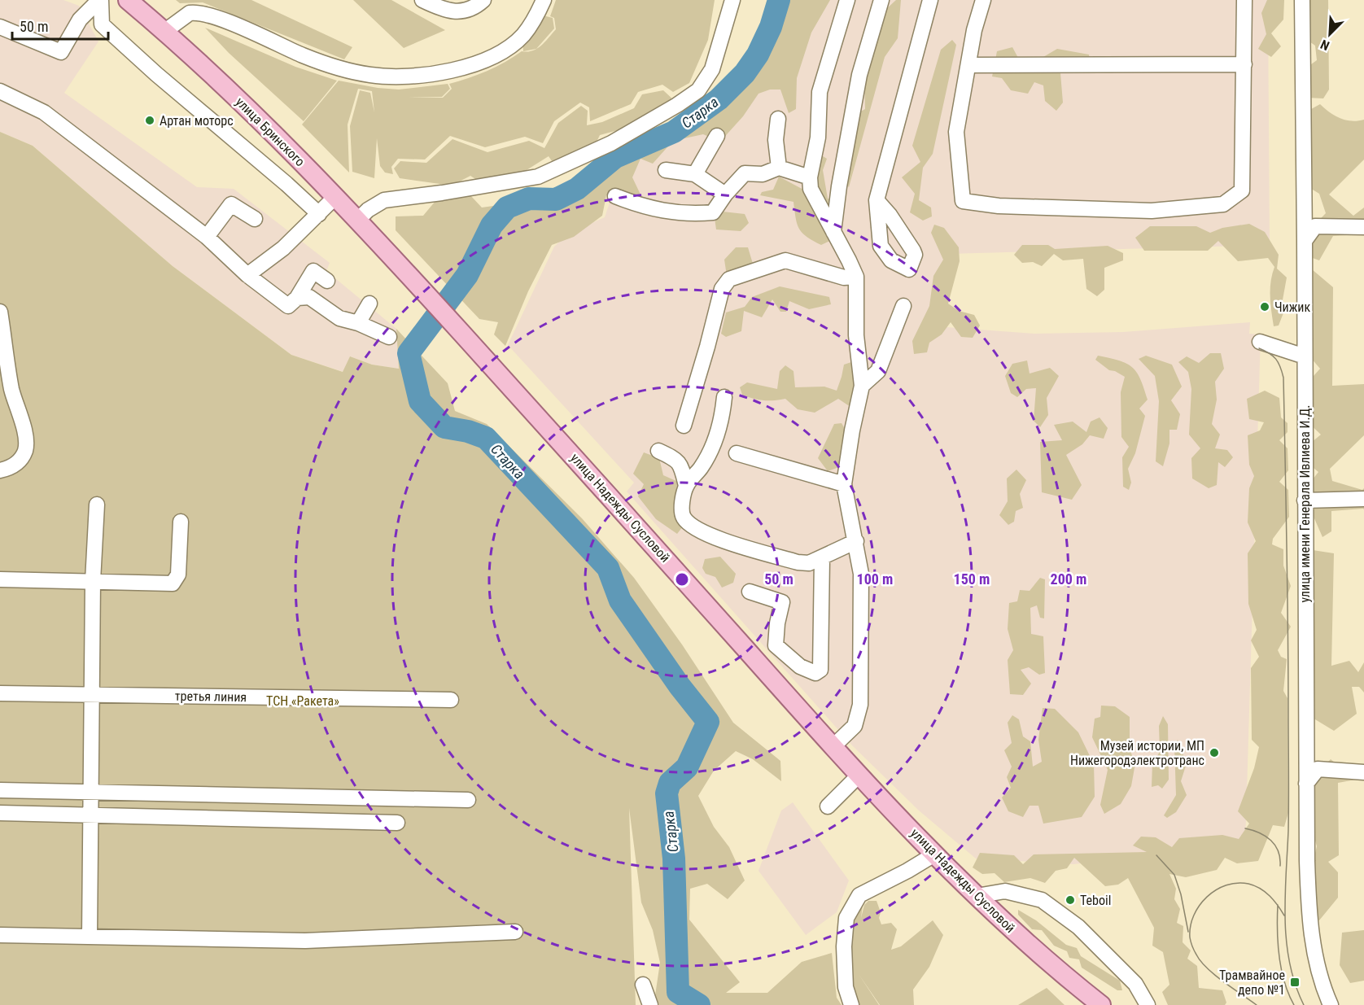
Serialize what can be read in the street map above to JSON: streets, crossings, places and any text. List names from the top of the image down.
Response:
{
  "streets": {
    "main road": ["улица Бринского", "улица Надежды Сусловой"],
    "street": ["улица имени Генерала Ивлиева И.Д.", "третья линия"]
  },
  "crossings": [
    ["улица Бринского", "улица Надежды Сусловой"]
  ],
  "water": ["Старка"],
  "parks": ["ТСН «Ракета»"],
  "places": {
    "other": [
      "Артан моторс",
      "Чижик",
      "Музей истории, МП Нижегородэлектротранс",
      "Teboil"
    ],
    "transit": ["Трамвайное депо №1"]
  },
  "scale_bar": "50 m",
  "north": "bottom left",
  "rings": [
    "50 m",
    "100 m",
    "150 m",
    "200 m"
  ]
}
